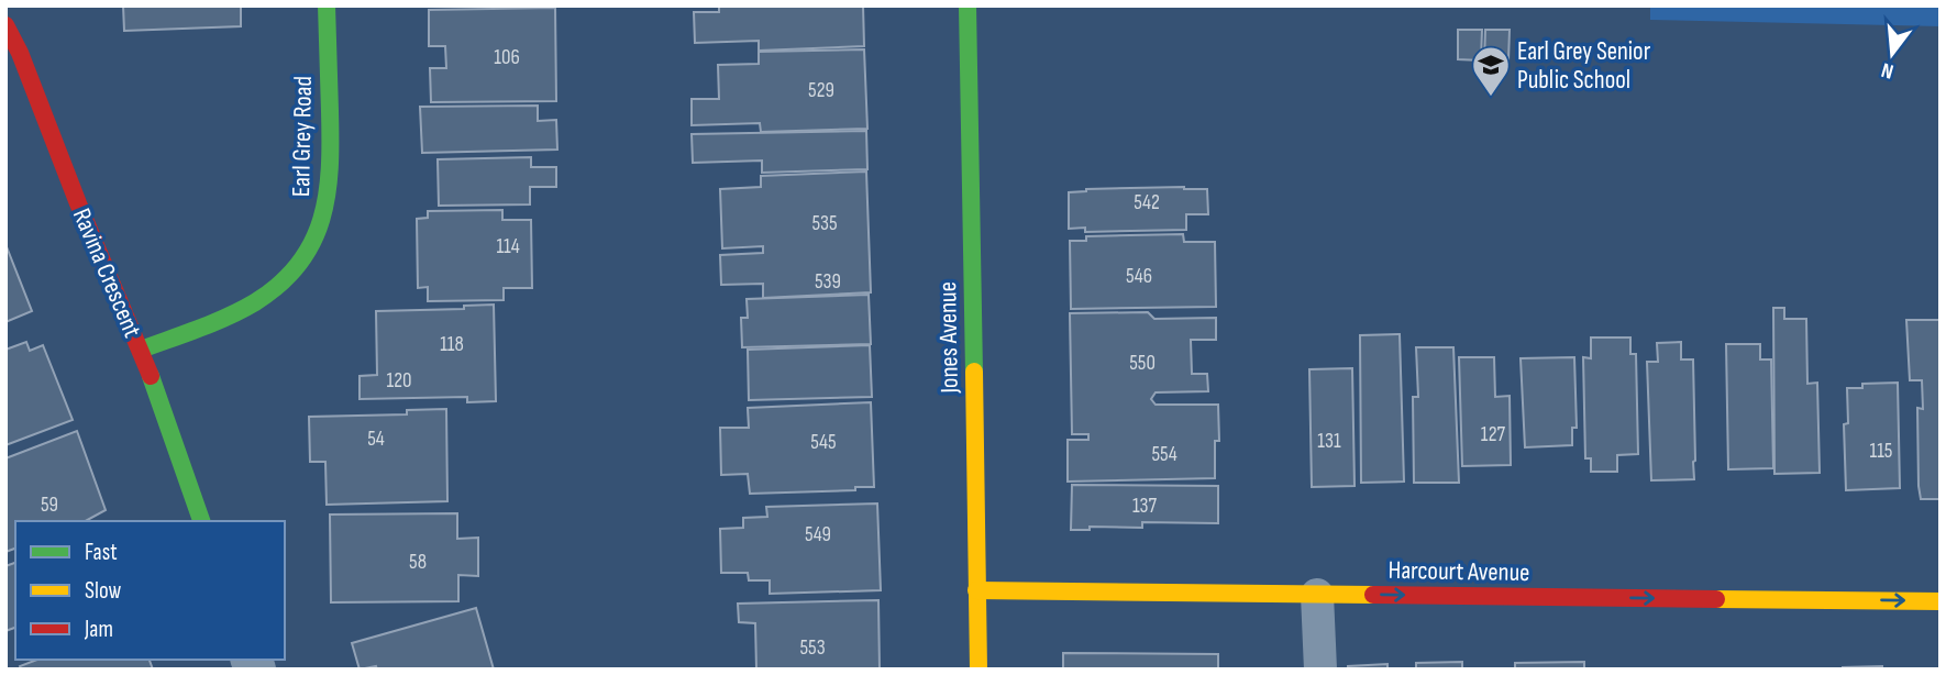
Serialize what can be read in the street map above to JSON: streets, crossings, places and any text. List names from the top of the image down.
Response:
{
  "streets": {
    "street": [
      "Earl Grey Road",
      "Ravina Crescent",
      "Jones Avenue",
      "Harcourt Avenue"
    ]
  },
  "crossings": [
    ["Earl Grey Road", "Ravina Crescent"],
    ["Jones Avenue", "Harcourt Avenue"]
  ],
  "one_way": ["Harcourt Avenue"],
  "places": {
    "school or university": ["Earl Grey Senior Public School"]
  },
  "house_numbers": [
    "106",
    "529",
    "542",
    "535",
    "114",
    "546",
    "539",
    "118",
    "550",
    "120",
    "127",
    "54",
    "131",
    "545",
    "115",
    "554",
    "59",
    "137",
    "549",
    "58",
    "553"
  ],
  "legend": ["Fast", "Slow", "Jam"],
  "north": "bottom"
}
